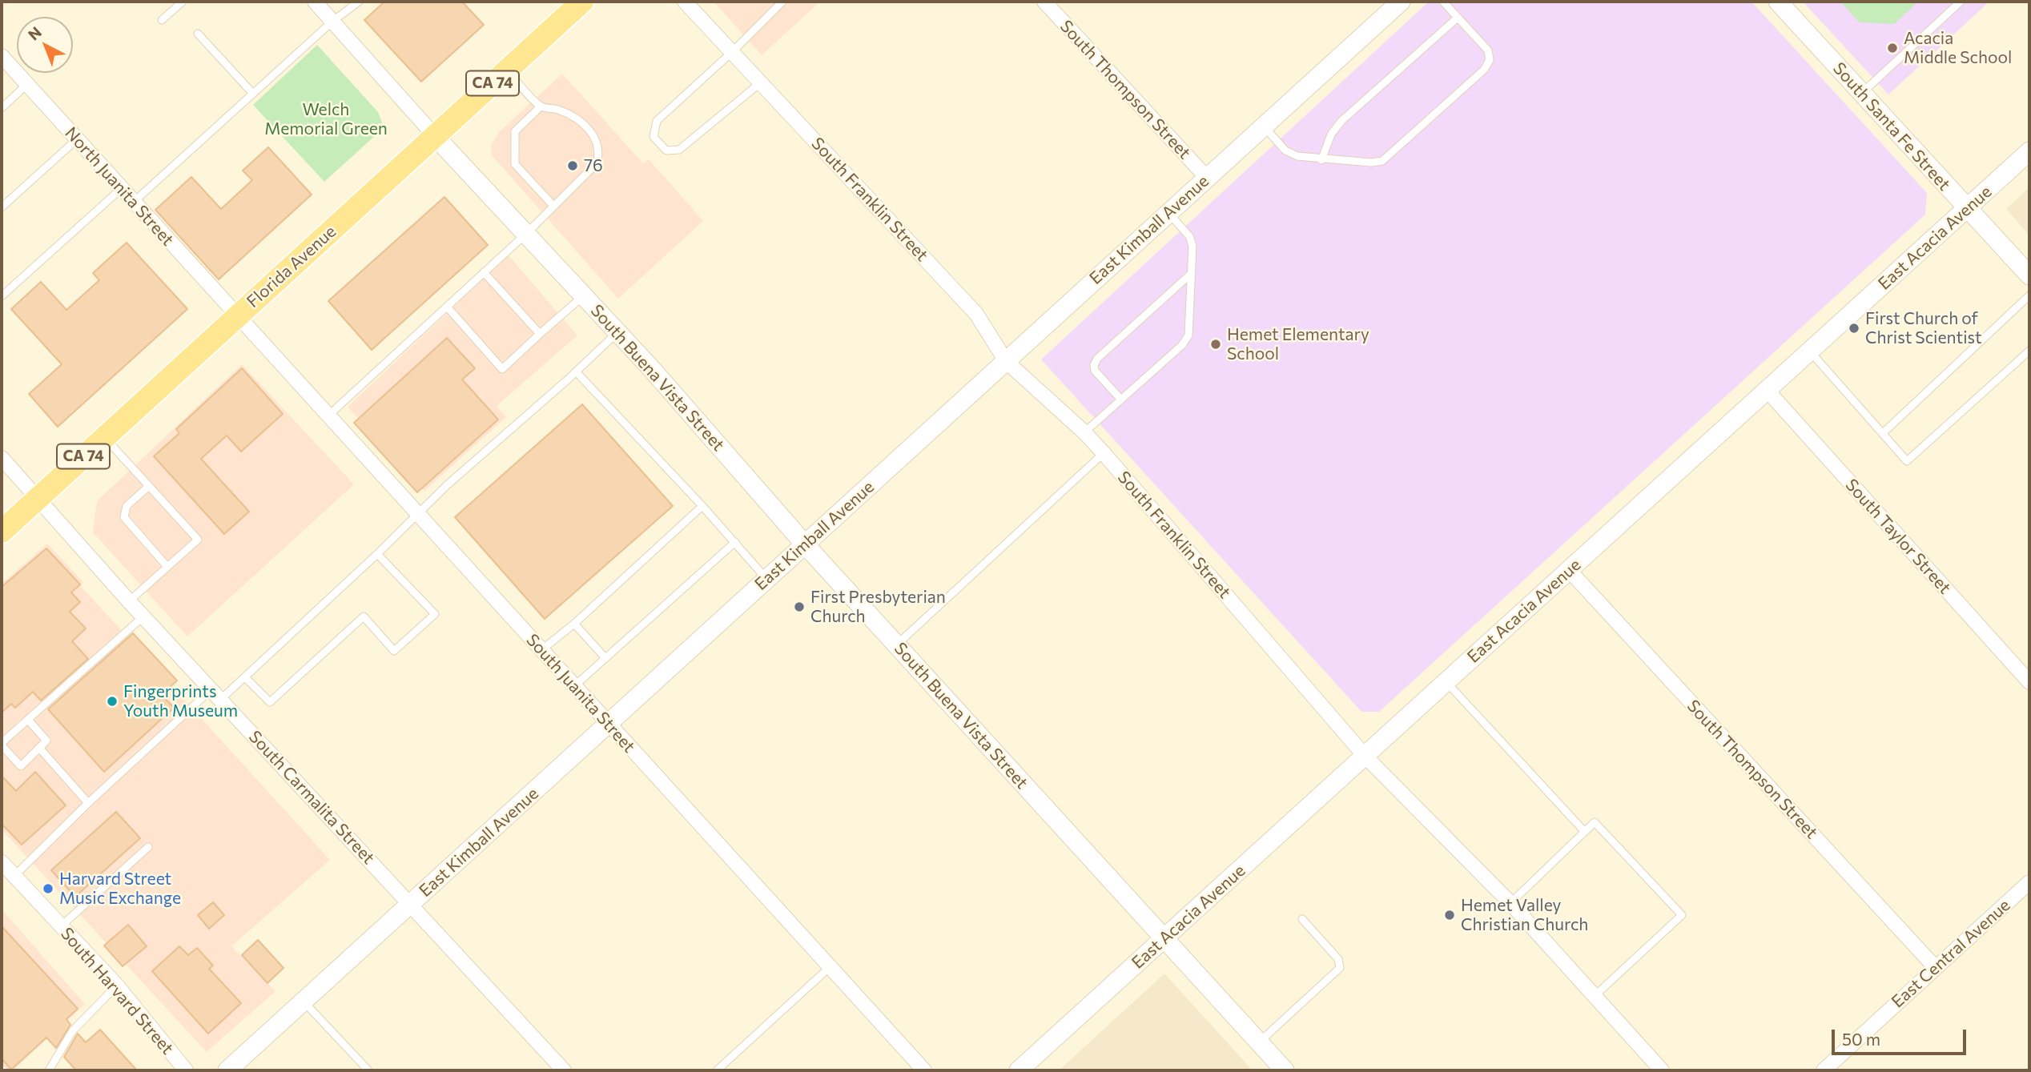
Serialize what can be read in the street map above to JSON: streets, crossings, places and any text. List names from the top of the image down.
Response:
{
  "streets": {
    "main road": ["CA 74", "Florida Avenue"],
    "street": [
      "South Thompson Street",
      "South Santa Fe Street",
      "North Juanita Street",
      "South Franklin Street",
      "East Kimball Avenue",
      "East Acacia Avenue",
      "South Buena Vista Street",
      "South Taylor Street",
      "South Juanita Street",
      "South Carmalita Street",
      "East Central Avenue",
      "South Harvard Street"
    ]
  },
  "crossings": [
    ["South Thompson Street", "East Kimball Avenue"],
    ["South Thompson Street", "East Acacia Avenue"],
    ["South Thompson Street", "East Central Avenue"],
    ["South Santa Fe Street", "East Acacia Avenue"],
    ["North Juanita Street", "Florida Avenue"],
    ["North Juanita Street", "South Juanita Street"],
    ["South Franklin Street", "East Kimball Avenue"],
    ["South Franklin Street", "East Acacia Avenue"],
    ["East Kimball Avenue", "South Buena Vista Street"],
    ["East Kimball Avenue", "South Juanita Street"],
    ["East Kimball Avenue", "South Carmalita Street"],
    ["East Acacia Avenue", "South Buena Vista Street"],
    ["East Acacia Avenue", "South Taylor Street"],
    ["Florida Avenue", "South Buena Vista Street"],
    ["Florida Avenue", "South Juanita Street"],
    ["Florida Avenue", "South Carmalita Street"]
  ],
  "parks": ["Welch Memorial Green"],
  "places": [
    "Acacia Middle School",
    "76",
    "First Church of Christ Scientist",
    "Hemet Elementary School",
    "First Presbyterian Church",
    "Fingerprints Youth Museum",
    "Harvard Street Music Exchange",
    "Hemet Valley Christian Church"
  ],
  "scale_bar": "50 m",
  "north": "top left"
}
